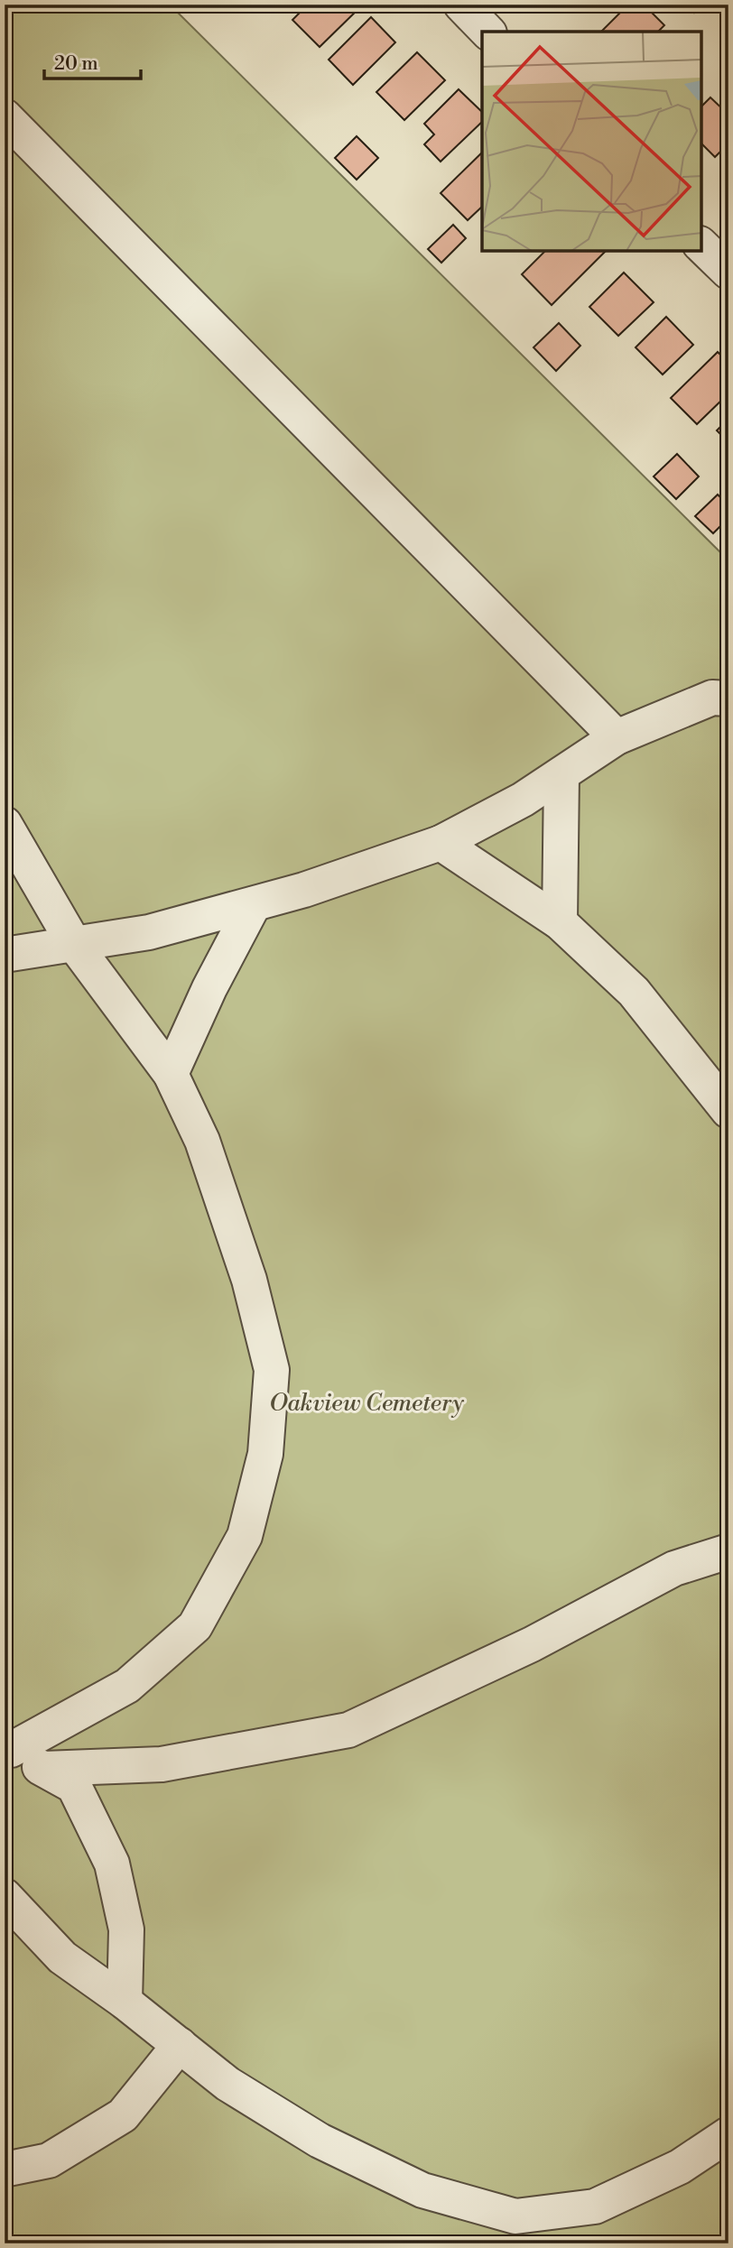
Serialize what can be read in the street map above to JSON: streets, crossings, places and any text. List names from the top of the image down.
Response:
{
  "parks": ["Oakview Cemetery"],
  "scale_bar": "20 m"
}
